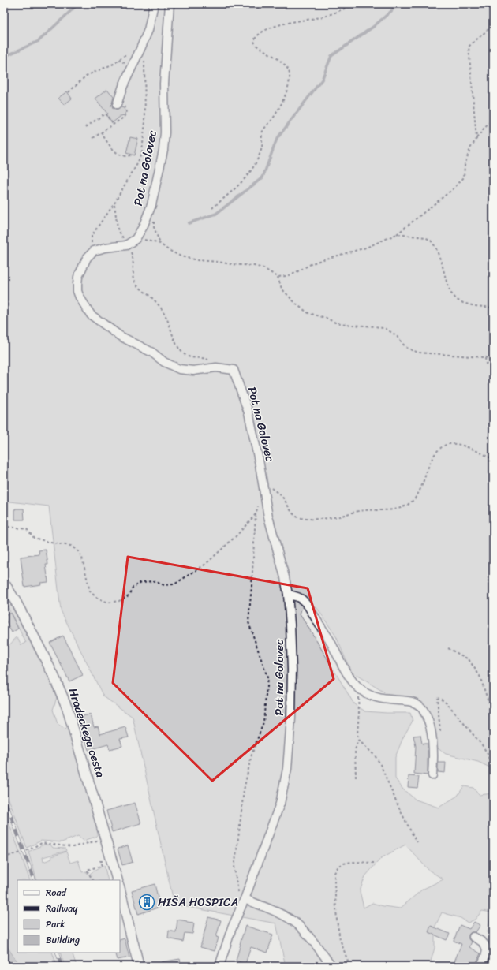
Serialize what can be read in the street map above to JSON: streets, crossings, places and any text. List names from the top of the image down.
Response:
{
  "streets": {
    "street": ["Pot na Golovec", "Hradeckega cesta"]
  },
  "places": {
    "building": ["HIŠA HOSPICA"]
  },
  "legend": [
    "Road",
    "Railway",
    "Park",
    "Building"
  ]
}
